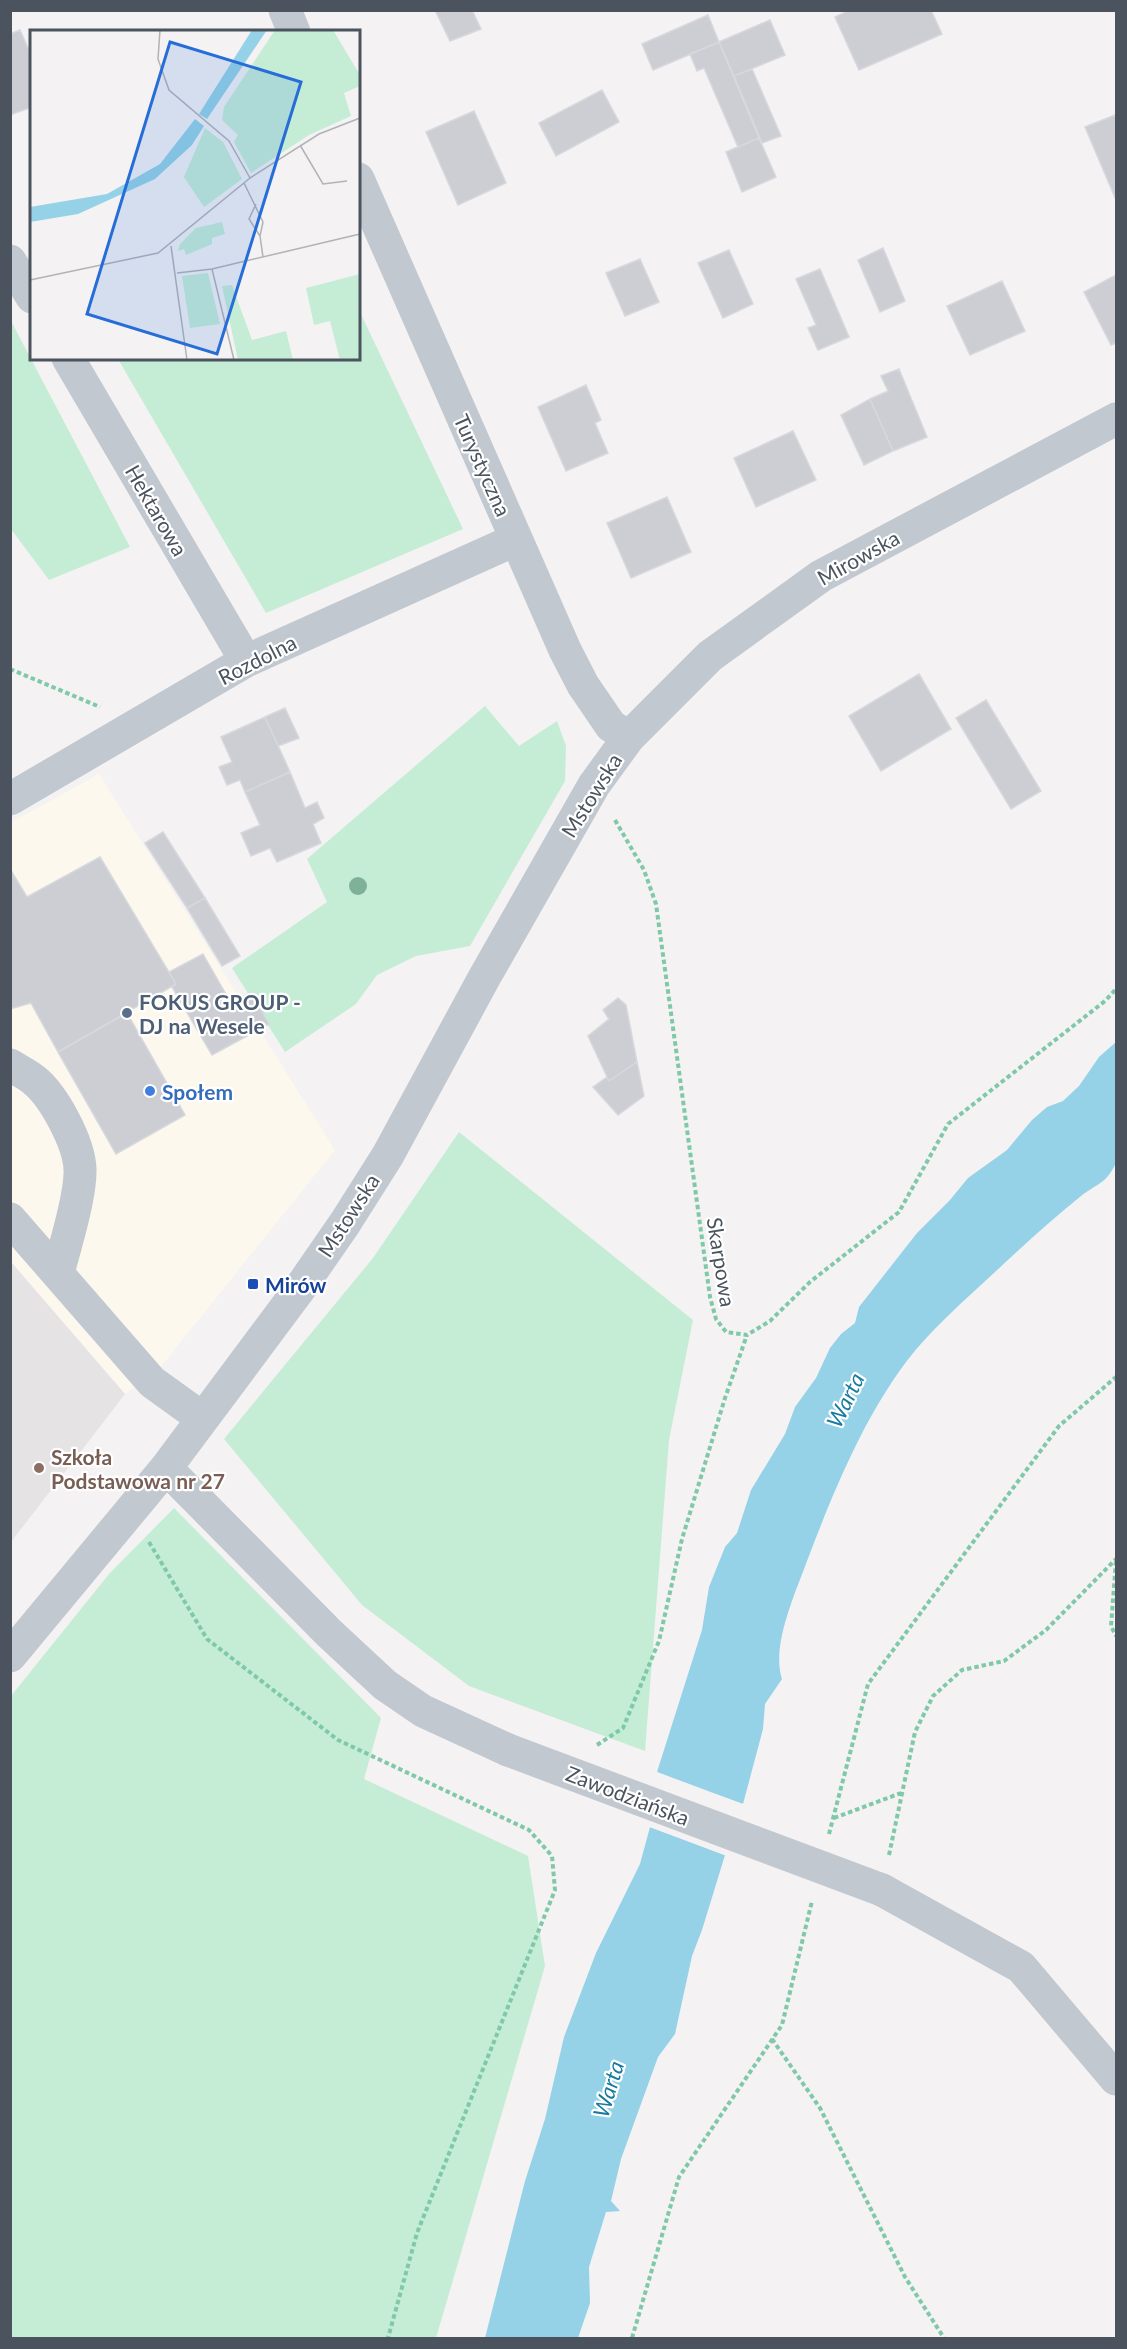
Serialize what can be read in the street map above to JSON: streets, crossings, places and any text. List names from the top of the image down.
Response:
{
  "streets": {
    "street": [
      "Turystyczna",
      "Hektarowa",
      "Mirowska",
      "Rozdolna",
      "Mstowska",
      "Zawodziańska"
    ],
    "path": ["Skarpowa"]
  },
  "crossings": [
    ["Turystyczna", "Mirowska"],
    ["Turystyczna", "Rozdolna"],
    ["Turystyczna", "Mstowska"],
    ["Hektarowa", "Rozdolna"],
    ["Mirowska", "Mstowska"],
    ["Mstowska", "Skarpowa"],
    ["Mstowska", "Zawodziańska"]
  ],
  "water": ["Warta"],
  "places": {
    "other": ["FOKUS GROUP - DJ na Wesele", "Społem", "Szkoła Podstawowa nr 27"],
    "transit": ["Mirów"]
  }
}
